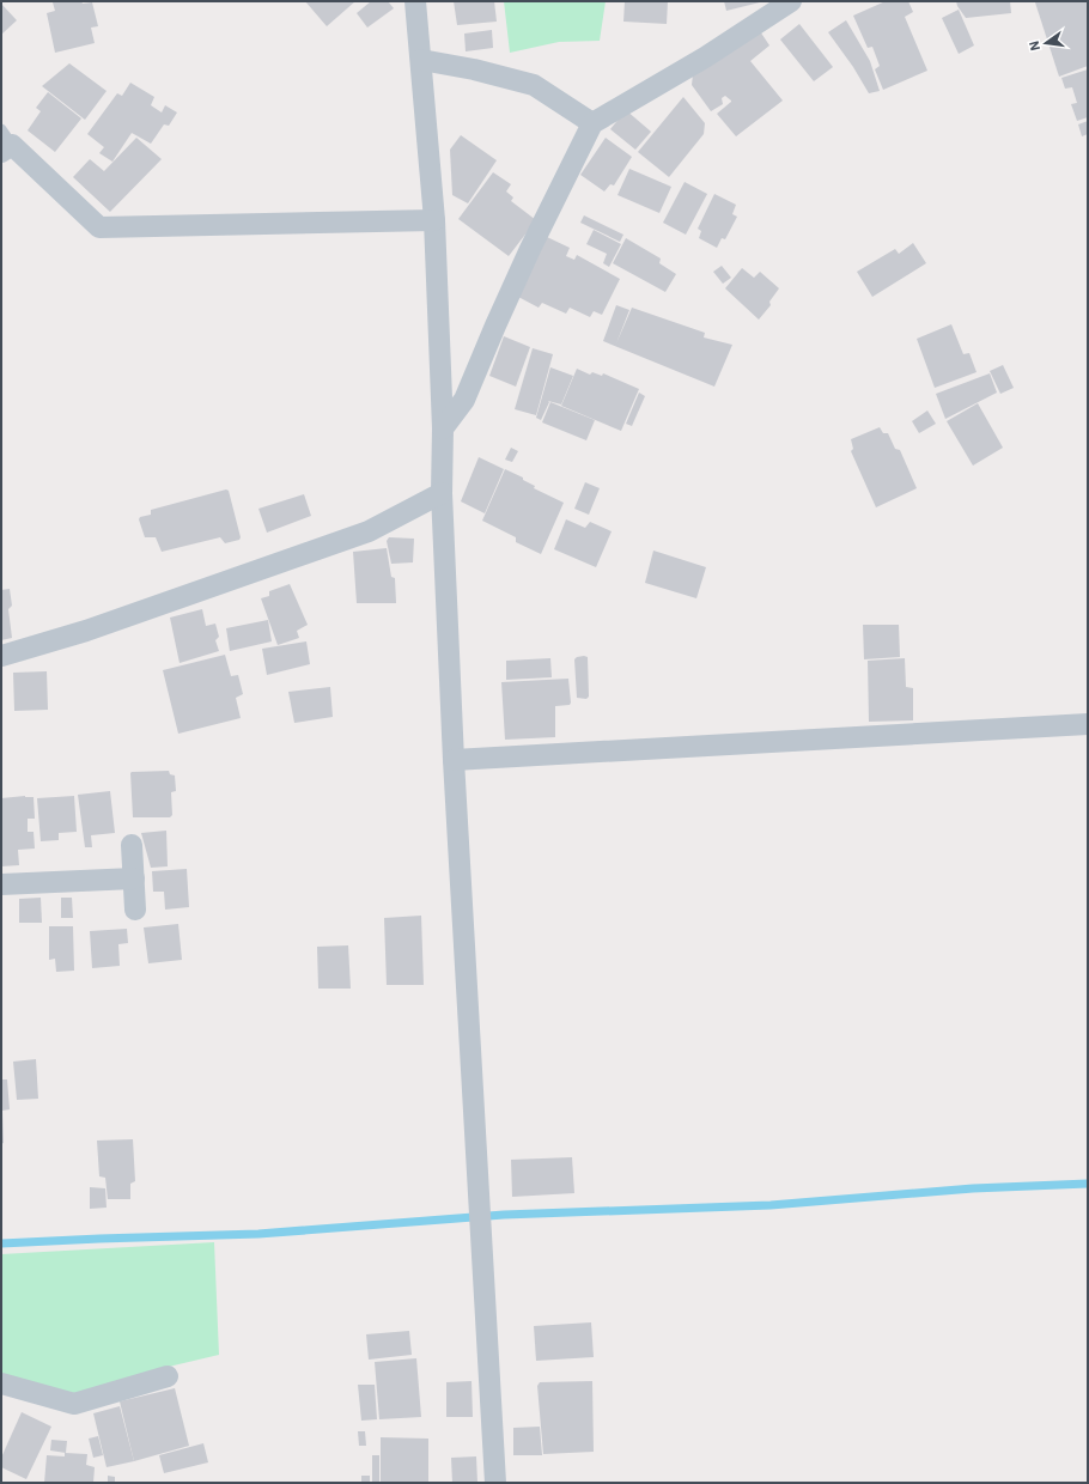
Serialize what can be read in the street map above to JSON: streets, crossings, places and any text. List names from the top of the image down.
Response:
{
  "north": "left"
}
